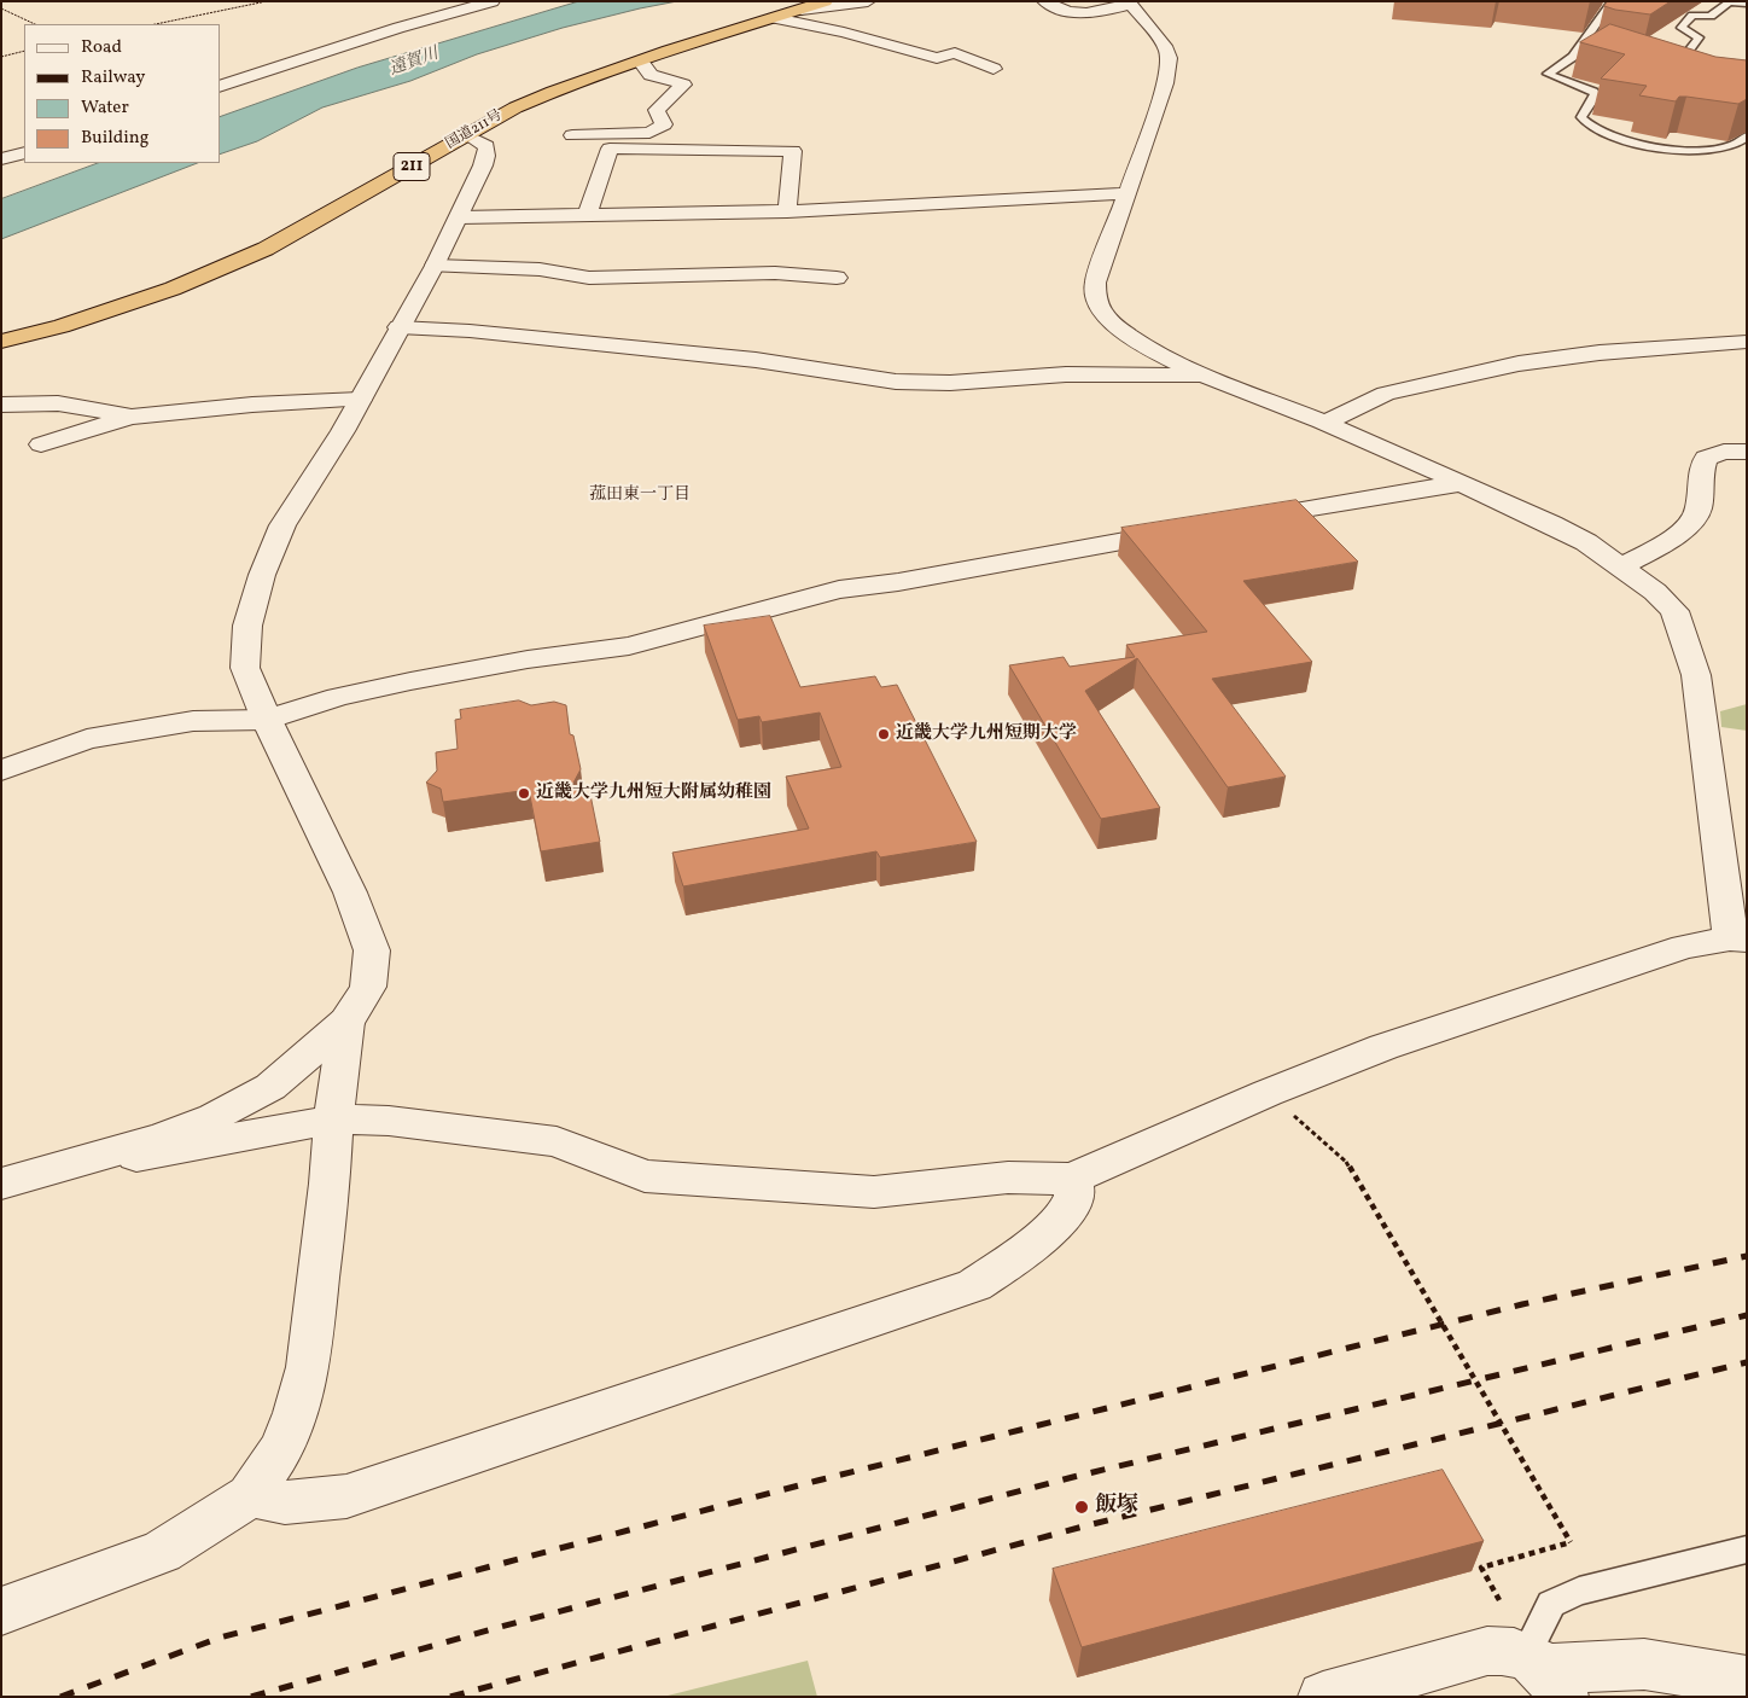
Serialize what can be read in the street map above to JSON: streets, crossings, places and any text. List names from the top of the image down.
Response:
{
  "streets": {
    "highway": ["国道211号", "211"]
  },
  "districts": ["菰田東一丁目"],
  "water": ["遠賀川"],
  "places": ["近畿大学九州短期大学", "近畿大学九州短大附属幼稚園", "飯塚"],
  "legend": [
    "Road",
    "Railway",
    "Water",
    "Building"
  ]
}
